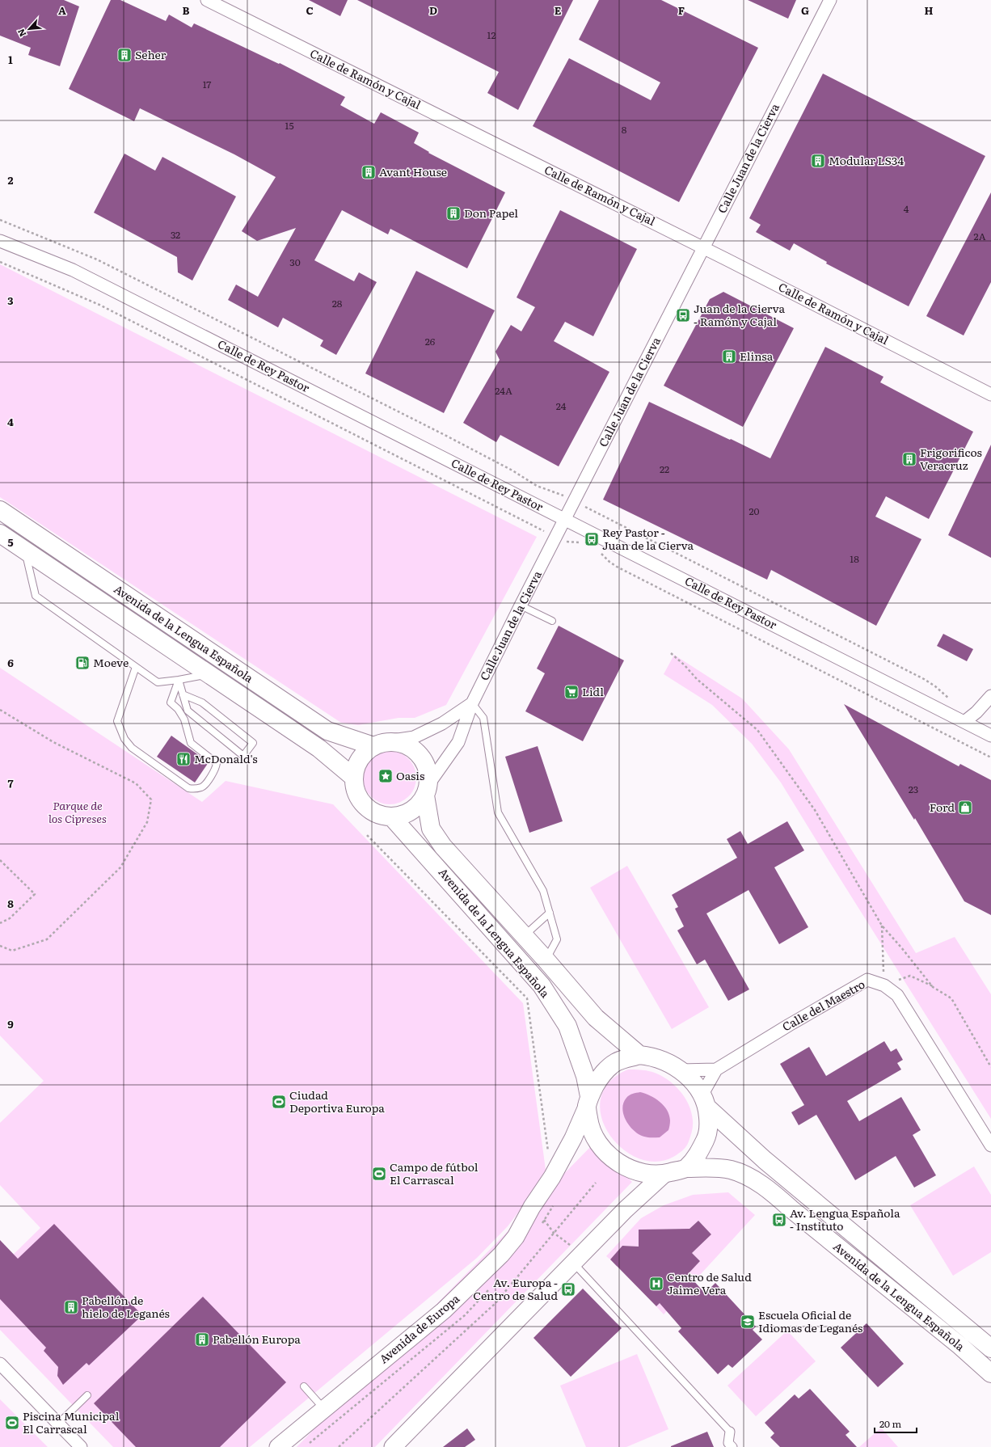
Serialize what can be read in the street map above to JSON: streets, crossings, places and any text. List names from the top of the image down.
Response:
{
  "streets": {
    "highway": ["Avenida de la Lengua Española"],
    "main road": ["Avenida de Europa"],
    "street": [
      "Calle de Ramón y Cajal",
      "Calle Juan de la Cierva",
      "Calle de Rey Pastor",
      "Calle del Maestro"
    ]
  },
  "crossings": [
    ["Calle de Ramón y Cajal", "Calle Juan de la Cierva"],
    ["Calle Juan de la Cierva", "Calle de Rey Pastor"],
    ["Calle Juan de la Cierva", "Avenida de la Lengua Española"],
    ["Avenida de la Lengua Española", "Calle del Maestro"],
    ["Avenida de la Lengua Española", "Avenida de Europa"]
  ],
  "parks": ["Parque de los Cipreses"],
  "places": {
    "building": [
      "Seher",
      "Modular LS34",
      "Avant House",
      "Don Papel",
      "Elinsa",
      "Frigorificos Veracruz",
      "Pabellón de hielo de Leganés",
      "Pabellón Europa"
    ],
    "bus stop": [
      "Juan de la Cierva - Ramón y Cajal",
      "Rey Pastor - Juan de la Cierva",
      "Av. Lengua Española - Instituto",
      "Av. Europa - Centro de Salud"
    ],
    "fuel station": ["Moeve"],
    "supermarket": ["Lidl"],
    "restaurant": ["McDonald's"],
    "place": ["Oasis"],
    "shop": ["Ford"],
    "sports": ["Ciudad Deportiva Europa", "Campo de fútbol El Carrascal", "Piscina Municipal El Carrascal"],
    "hospital": ["Centro de Salud Jaime Vera"],
    "school or university": ["Escuela Oficial de Idiomas de Leganés"]
  },
  "house_numbers": [
    "12",
    "17",
    "15",
    "8",
    "4",
    "32",
    "2A",
    "30",
    "28",
    "26",
    "24A",
    "24",
    "22",
    "20",
    "18",
    "23"
  ],
  "scale_bar": "20 m",
  "north": "bottom left",
  "grid": {
    "columns": [
      "A",
      "B",
      "C",
      "D",
      "E",
      "F",
      "G",
      "H"
    ],
    "rows": [
      "1",
      "2",
      "3",
      "4",
      "5",
      "6",
      "7",
      "8",
      "9"
    ]
  }
}
